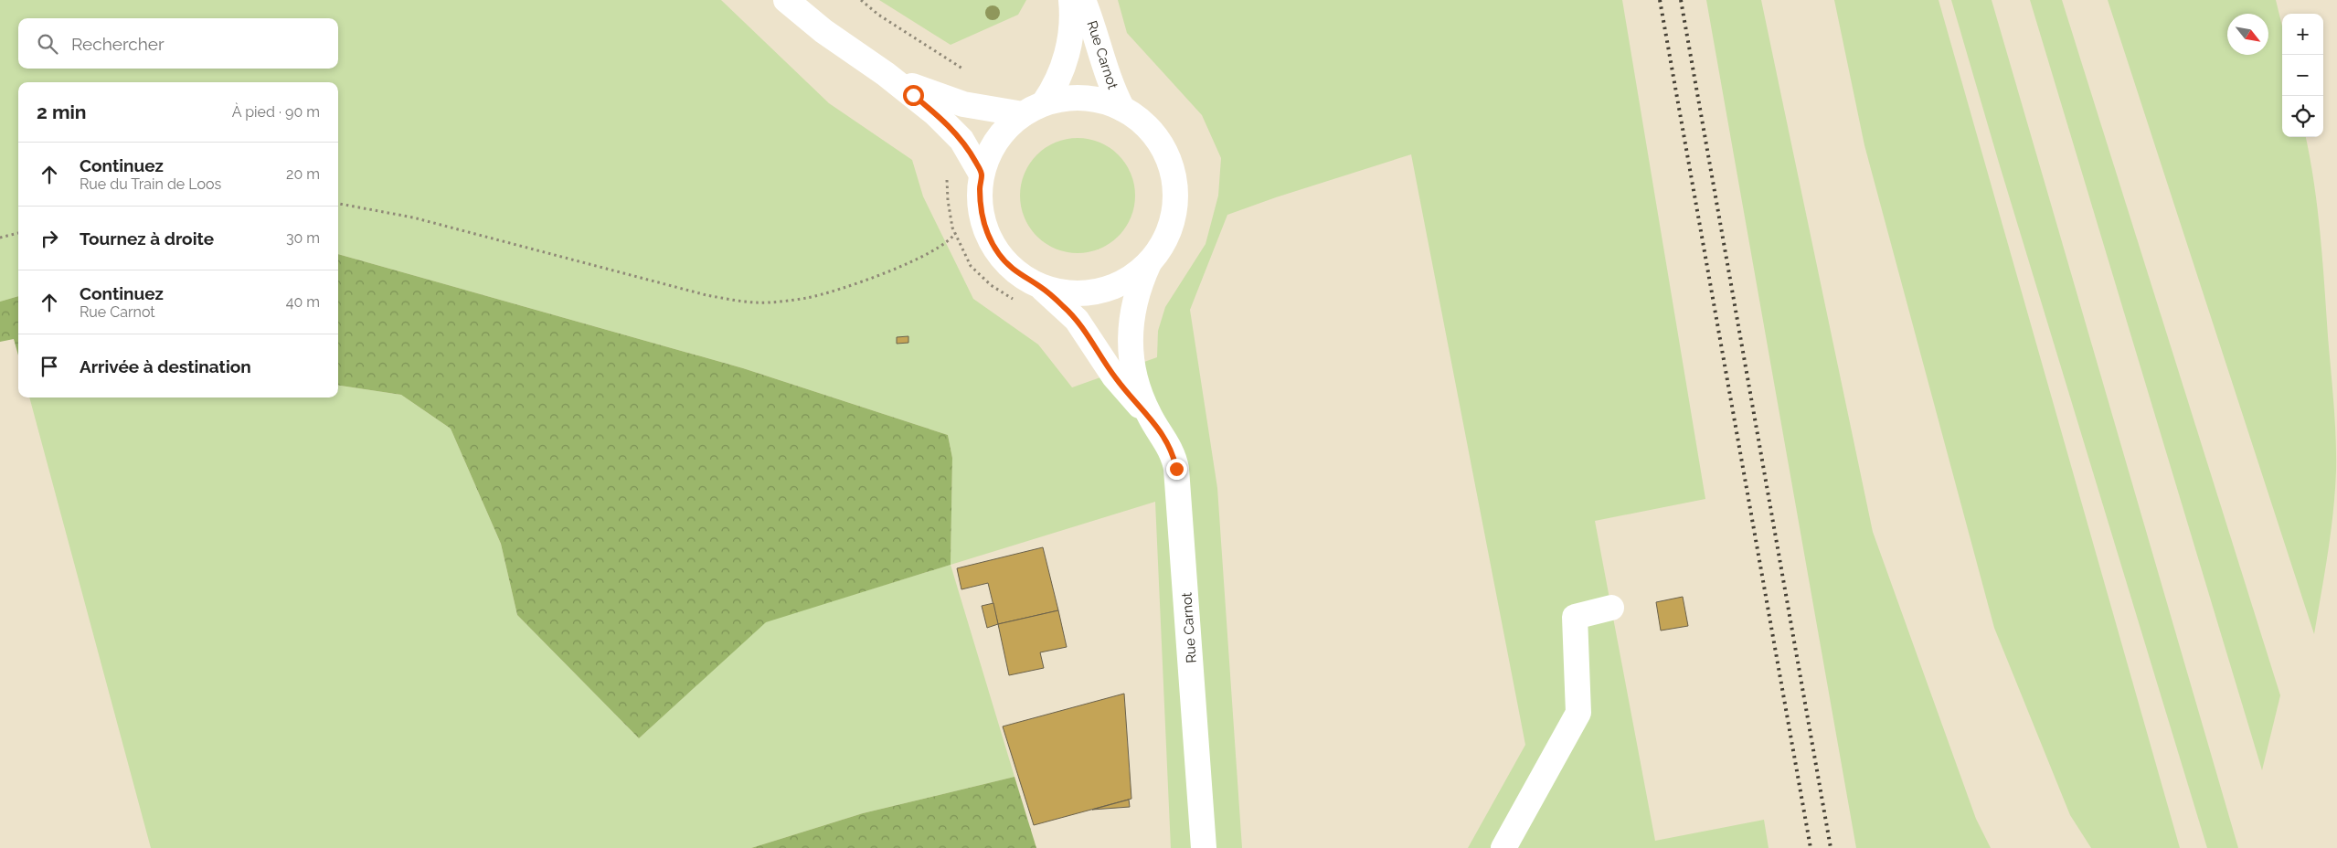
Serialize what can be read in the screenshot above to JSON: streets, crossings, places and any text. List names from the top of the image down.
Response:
{
  "streets": {
    "street": ["Rue Carnot"]
  },
  "north": "bottom right",
  "page": {
    "map_buttons": ["+", "−"],
    "search": "Rechercher",
    "heading": ["2 min", "À pied · 90 m"],
    "list": [
      ["Continuez", "Rue du Train de Loos", "20 m"],
      ["Tournez à droite", "30 m"],
      ["Continuez", "Rue Carnot", "40 m"],
      "Arrivée à destination"
    ]
  }
}
